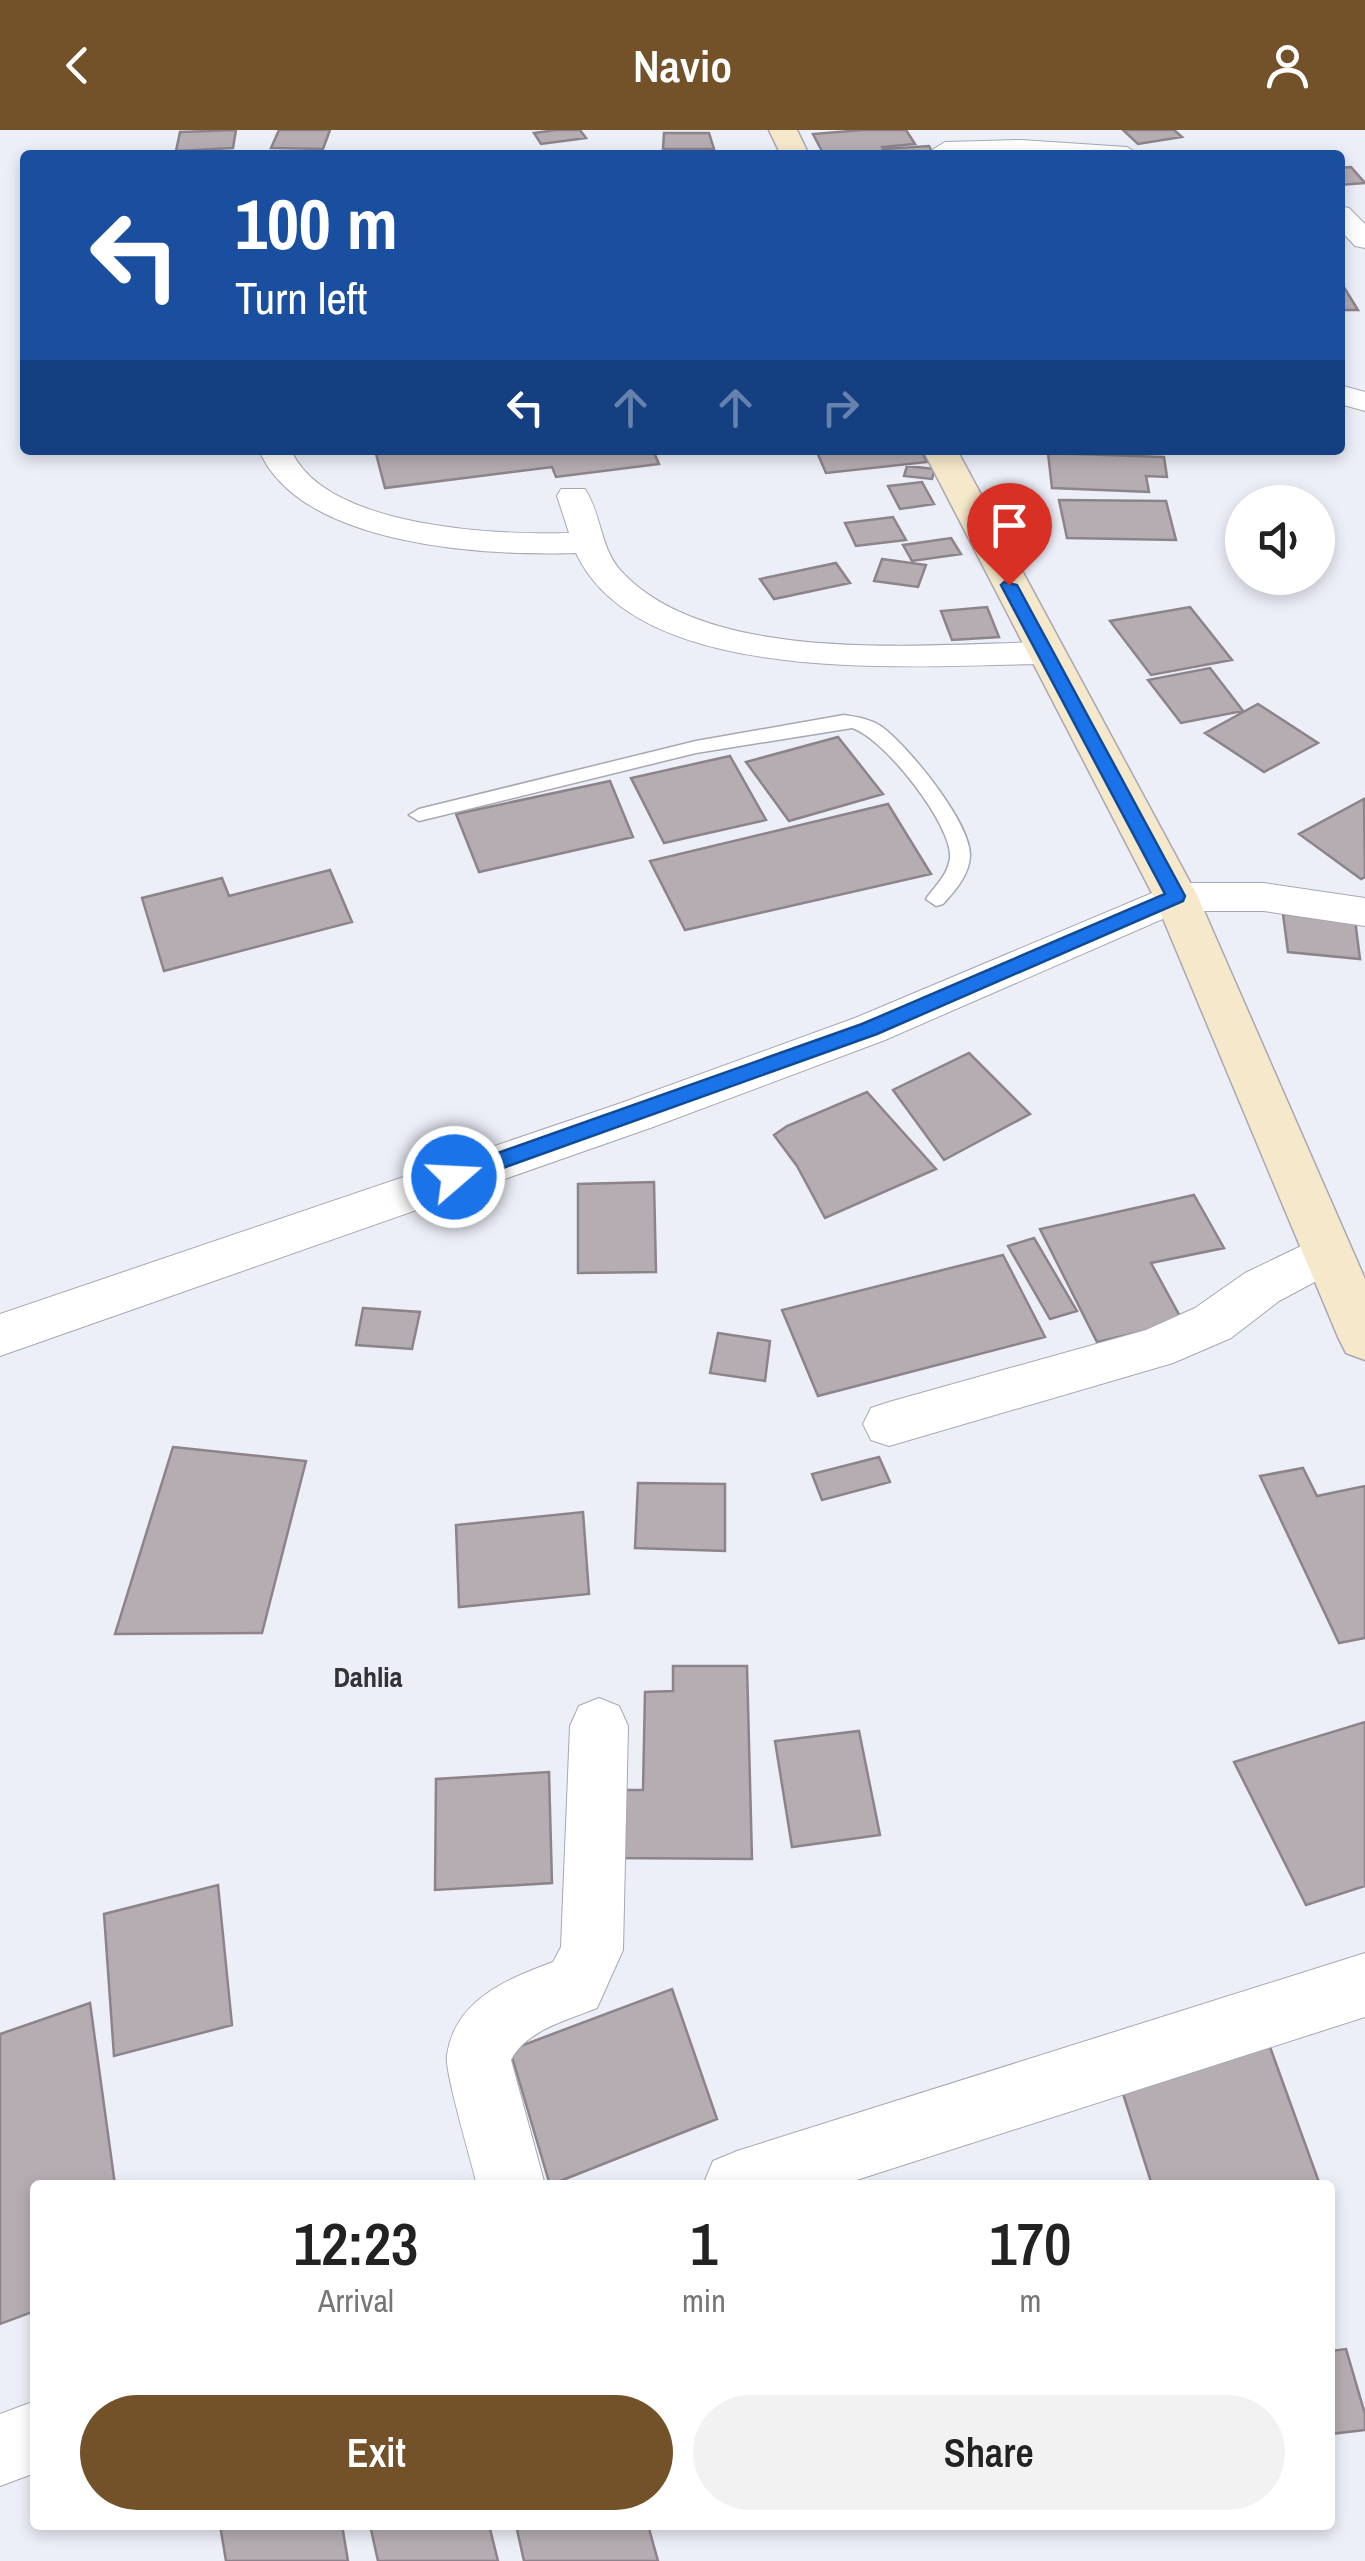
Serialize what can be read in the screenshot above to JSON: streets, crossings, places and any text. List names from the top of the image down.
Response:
{
  "districts": ["Dahlia"],
  "page": {
    "header": "Navio",
    "turn": ["100 m", "Turn left"],
    "eta": [
      "12:23",
      "Arrival",
      "1",
      "min",
      "170",
      "m"
    ],
    "buttons": ["Exit", "Share"]
  }
}
